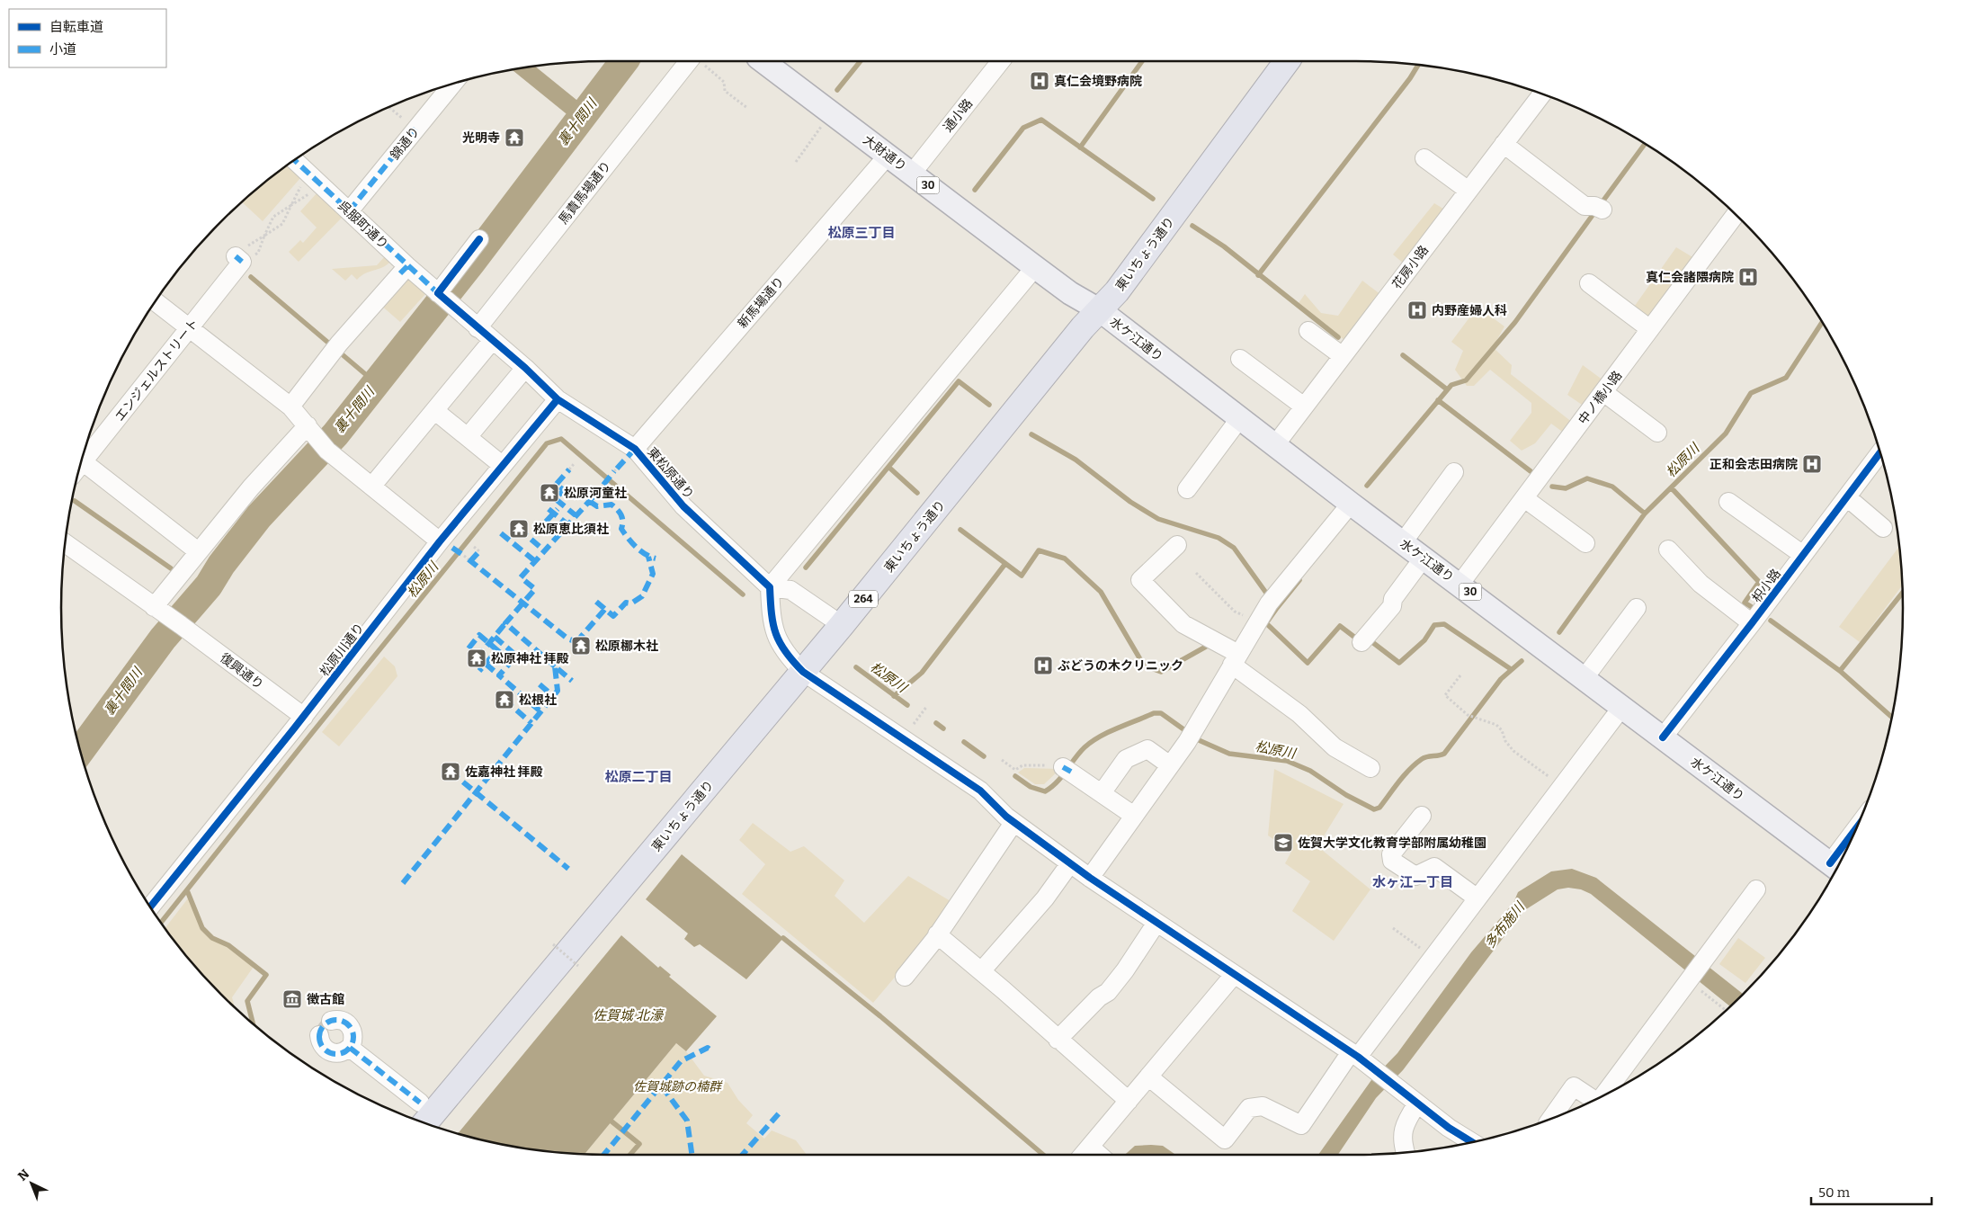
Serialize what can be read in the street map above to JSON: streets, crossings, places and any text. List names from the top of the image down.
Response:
{
  "streets": {
    "highway": ["東いちょう通り", "264"],
    "main road": ["大財通り", "30", "水ケ江通り"],
    "street": [
      "通小路",
      "錦通り",
      "馬責馬場通り",
      "呉服町通り",
      "花房小路",
      "新馬場通り",
      "エンジェルストリート",
      "中ノ橋小路",
      "東松原通り",
      "枳小路",
      "松原川通り",
      "復興通り"
    ]
  },
  "crossings": [
    ["通小路", "大財通り"],
    ["錦通り", "呉服町通り"],
    ["大財通り", "東いちょう通り"],
    ["大財通り", "新馬場通り"],
    ["大財通り", "水ケ江通り"],
    ["馬責馬場通り", "東松原通り"],
    ["呉服町通り", "東松原通り"],
    ["東いちょう通り", "水ケ江通り"],
    ["花房小路", "水ケ江通り"],
    ["新馬場通り", "東松原通り"],
    ["水ケ江通り", "中ノ橋小路"],
    ["水ケ江通り", "枳小路"],
    ["東松原通り", "松原川通り"],
    ["松原川通り", "復興通り"]
  ],
  "districts": ["松原三丁目", "松原二丁目", "水ヶ江一丁目"],
  "water": [
    "裏十間川",
    "松原川",
    "多布施川",
    "佐賀城 北濠"
  ],
  "parks": ["佐賀城跡の楠群"],
  "places": {
    "hospital": [
      "真仁会境野病院",
      "真仁会諸隈病院",
      "内野産婦人科",
      "正和会志田病院",
      "ぶどうの木クリニック"
    ],
    "temple": [
      "光明寺",
      "松原河童社",
      "松原恵比須社",
      "松原梛木社",
      "松原神社 拝殿",
      "松根社",
      "佐嘉神社 拝殿"
    ],
    "school or university": ["佐賀大学文化教育学部附属幼稚園"],
    "museum": ["徴古館"]
  },
  "legend": ["自転車道", "小道"],
  "scale_bar": "50 m",
  "north": "top left"
}
